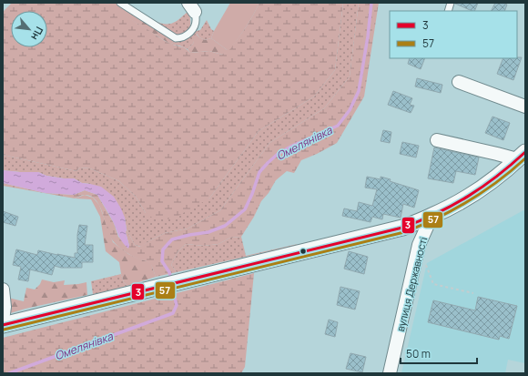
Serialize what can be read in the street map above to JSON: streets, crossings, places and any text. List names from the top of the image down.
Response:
{
  "streets": {
    "street": ["вулиця Державності"]
  },
  "water": ["Омелянівка"],
  "lines": ["transit line 3", "transit line 57"],
  "legend": ["3", "57"],
  "scale_bar": "50 m",
  "north": "bottom right"
}
